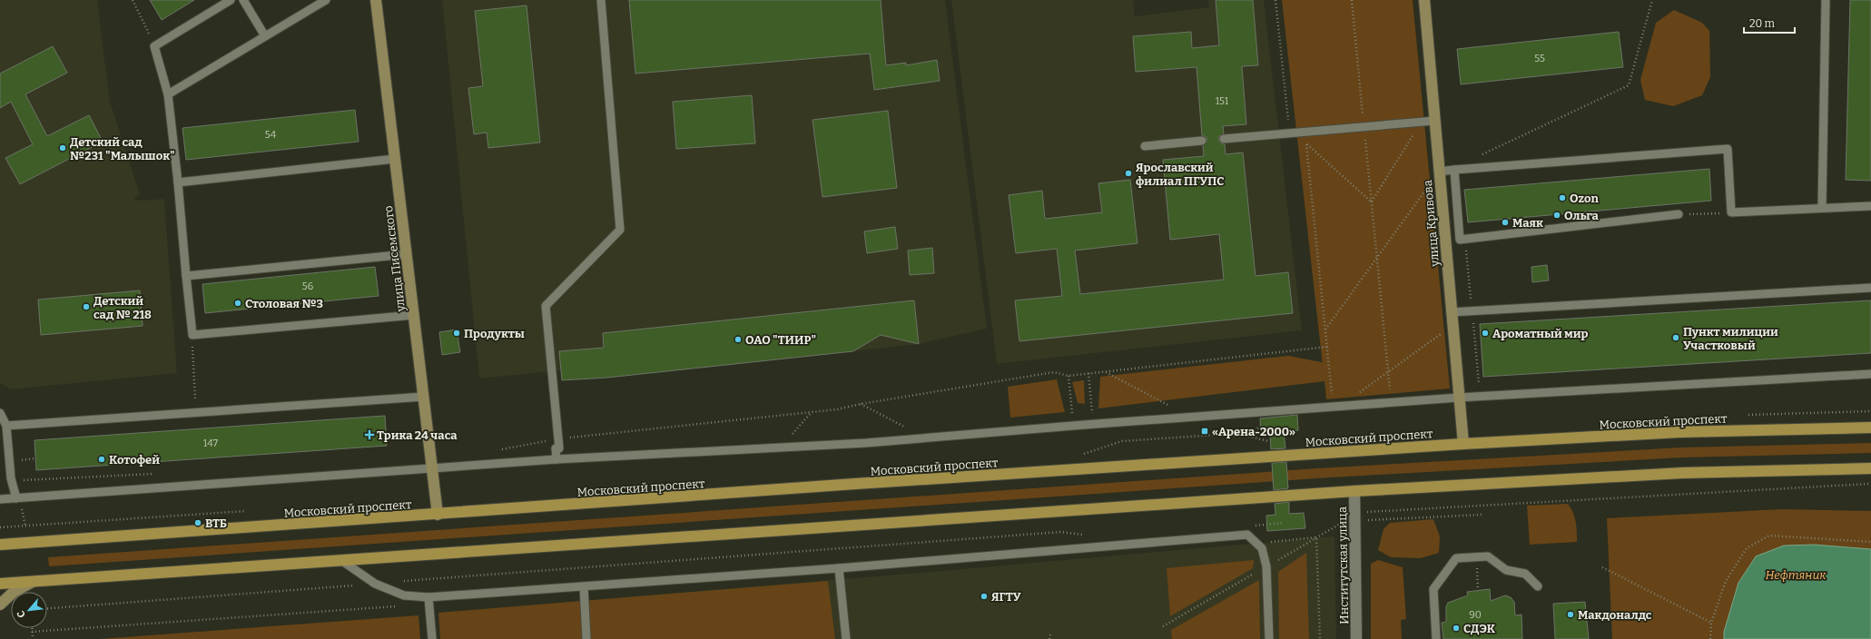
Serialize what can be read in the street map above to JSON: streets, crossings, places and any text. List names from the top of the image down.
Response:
{
  "streets": {
    "main road": ["Московский проспект"],
    "street": ["улица Кривова", "улица Писемского", "Институтская улица"]
  },
  "crossings": [
    ["улица Кривова", "Московский проспект"],
    ["улица Писемского", "Московский проспект"]
  ],
  "parks": ["Нефтяник"],
  "places": {
    "other": [
      "Детский сад №231 \"Малышок\"",
      "Ярославский филиал ПГУПС",
      "Ozon",
      "Ольга",
      "Маяк",
      "Столовая №3",
      "Детский сад № 218",
      "Продукты",
      "Ароматный мир",
      "Пункт милиции Участковый",
      "ОАО \"ТИИР\"",
      "Котофей",
      "ВТБ",
      "ЯГТУ",
      "Макдоналдс",
      "СДЭК"
    ],
    "transit": ["«Арена-2000»"],
    "health": ["Трика 24 часа"]
  },
  "house_numbers": [
    "55",
    "151",
    "54",
    "56",
    "147",
    "90"
  ],
  "scale_bar": "20 m",
  "north": "bottom left"
}
